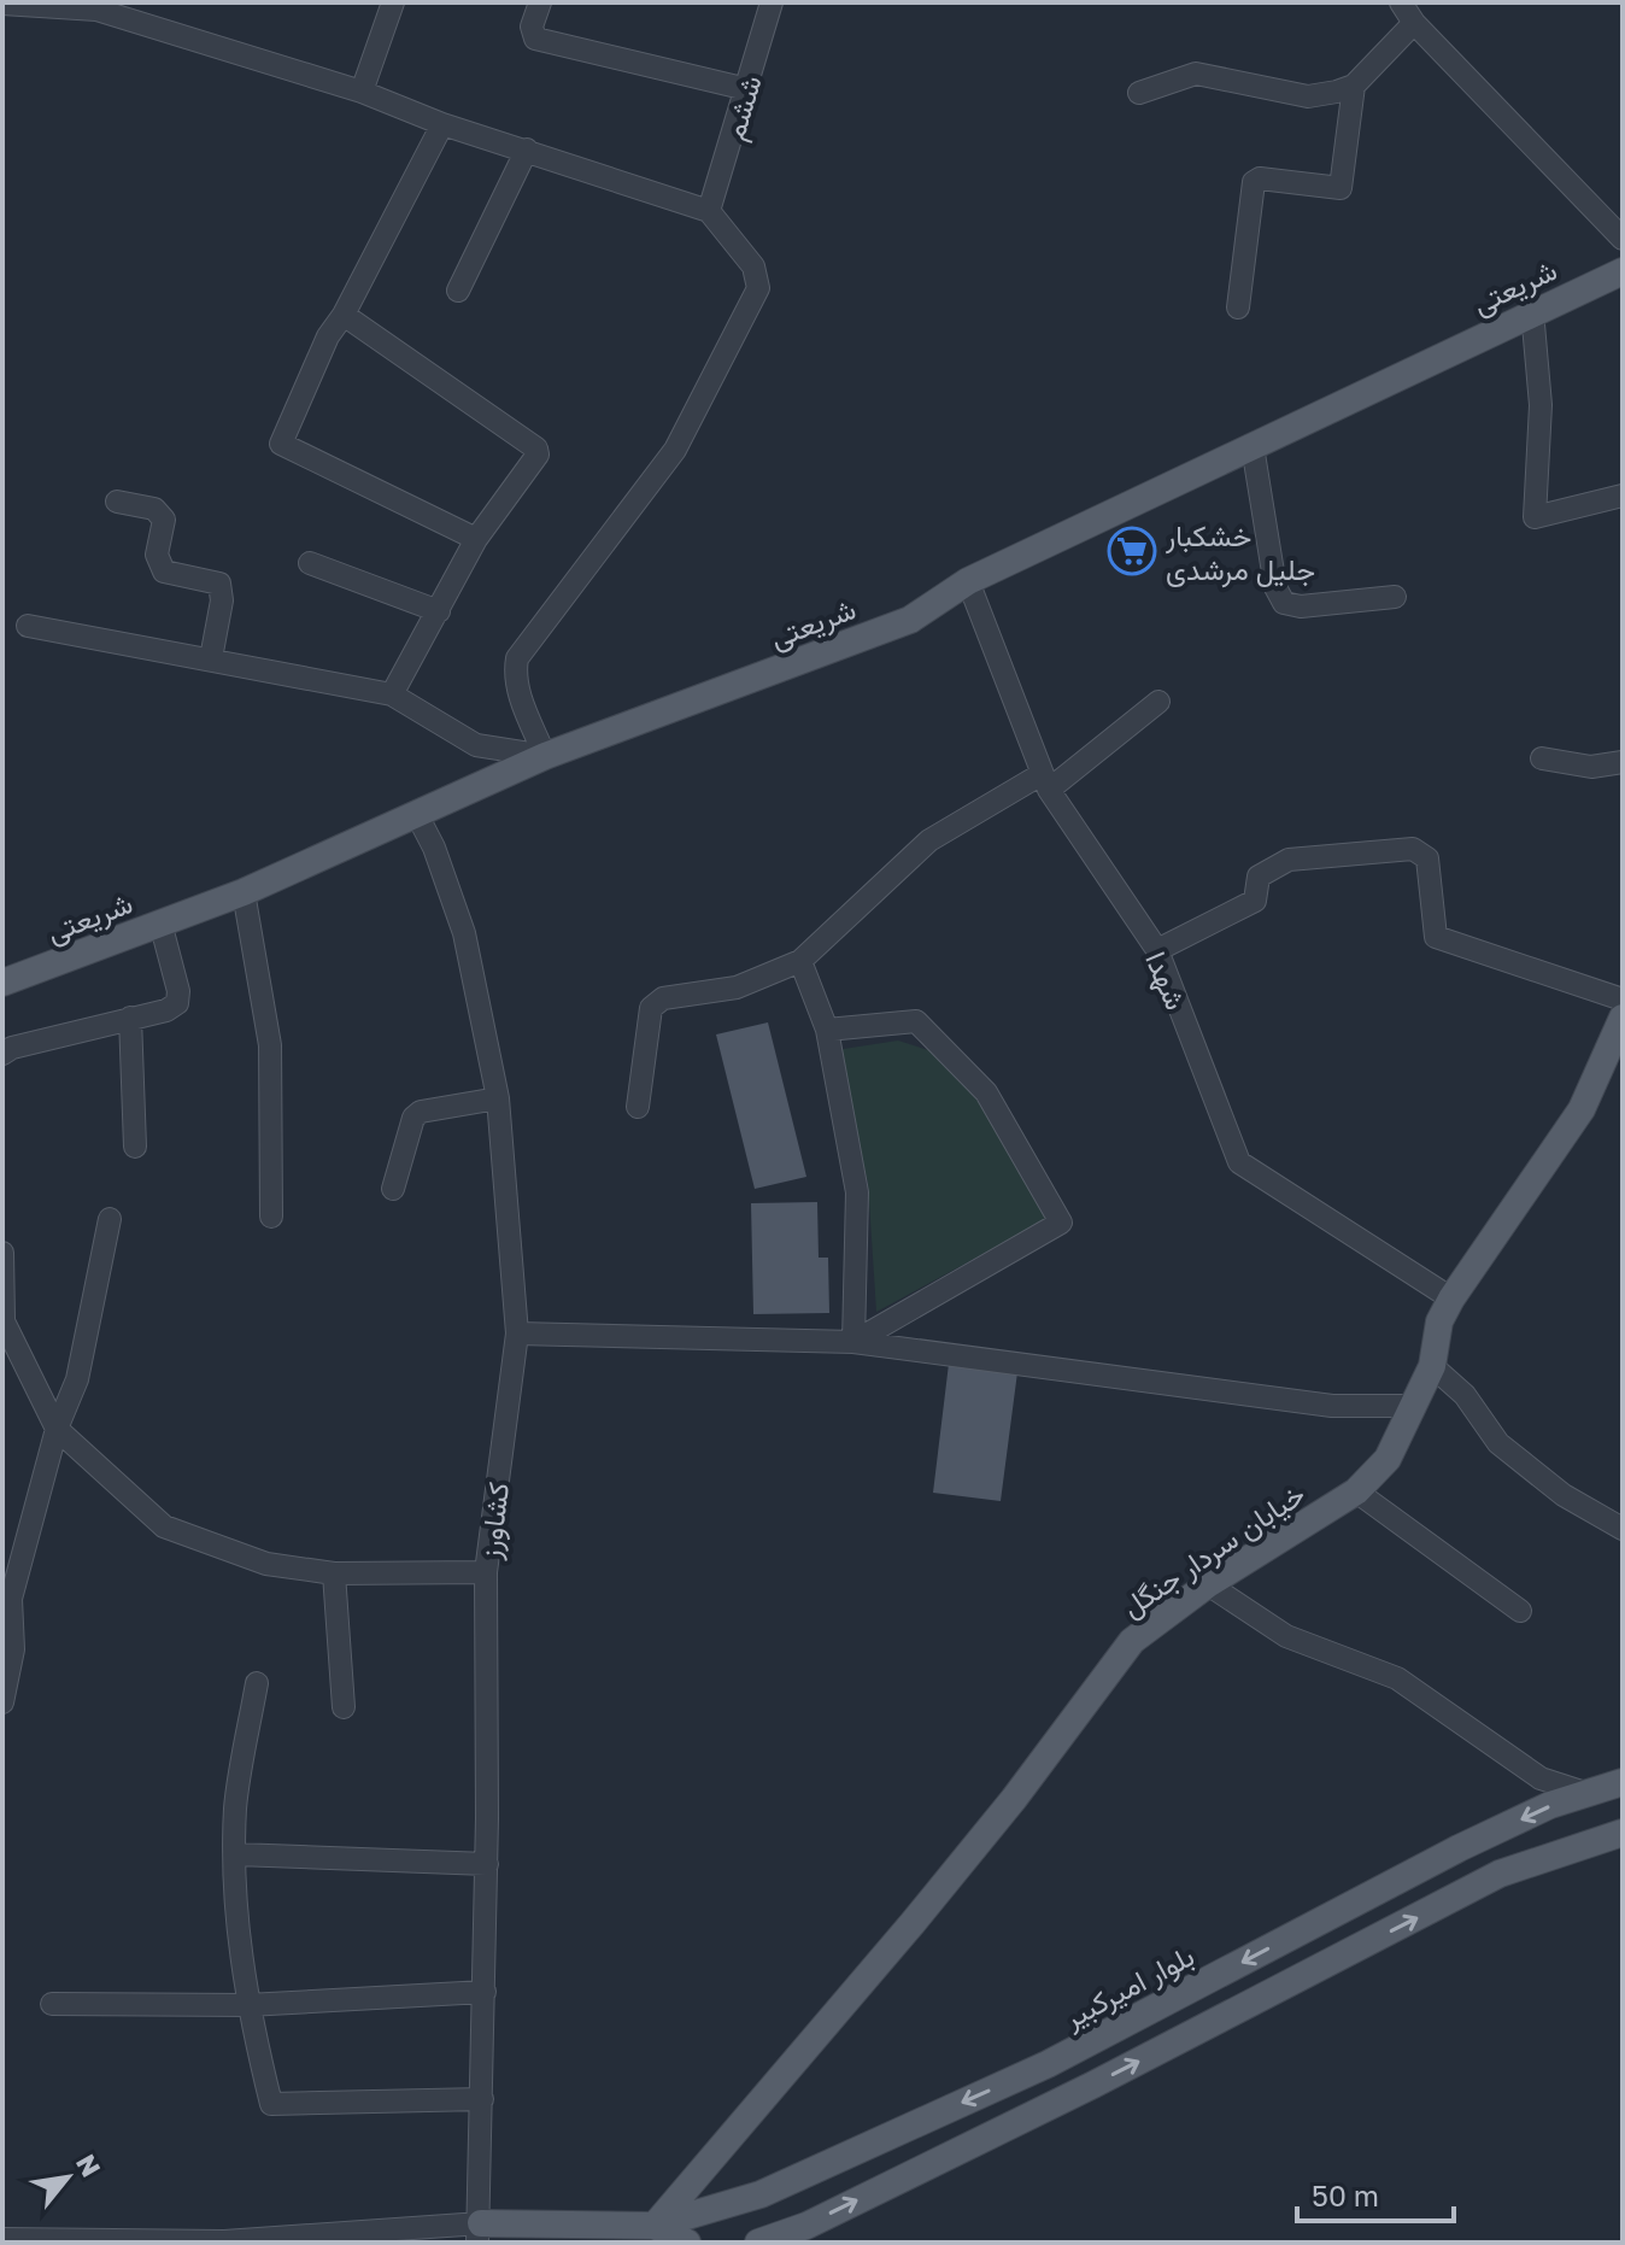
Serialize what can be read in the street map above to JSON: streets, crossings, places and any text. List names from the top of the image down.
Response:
{
  "streets": {
    "main road": ["شریعتی", "خیابان سردار جنگل", "بلوار امیرکبیر"],
    "street": ["ششم", "شهدا", "کشاورز"]
  },
  "crossings": [
    ["شریعتی", "شهدا"],
    ["شریعتی", "کشاورز"],
    ["شهدا", "خیابان سردار جنگل"],
    ["کشاورز", "بلوار امیرکبیر"],
    ["خیابان سردار جنگل", "بلوار امیرکبیر"]
  ],
  "places": {
    "supermarket": ["خشکبار جلیل مرشدی"]
  },
  "scale_bar": "50 m",
  "north": "top right"
}
